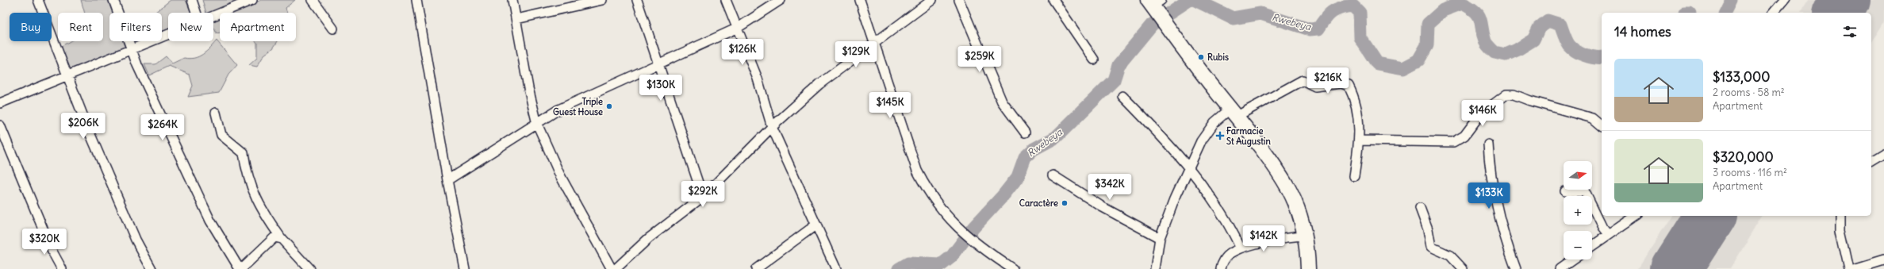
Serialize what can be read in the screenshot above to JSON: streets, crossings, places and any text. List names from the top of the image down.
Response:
{
  "water": ["Rwebeya"],
  "places": {
    "other": ["Rubis", "Triple Guest House", "Caractère"],
    "health": ["Farmacie St Augustin"]
  },
  "north": "right",
  "page": {
    "chip": [
      "Buy",
      "Rent",
      "Filters",
      "New",
      "Apartment"
    ],
    "heading": "14 homes",
    "price": [
      "$126K",
      "$129K",
      "$259K",
      "$216K",
      "$130K",
      "$145K",
      "$146K",
      "$206K",
      "$264K",
      "$342K",
      "$292K",
      "$133K",
      "$142K",
      "$320K"
    ],
    "list": [
      {
        "name": "$133,000",
        "note": "2 rooms · 58 m² · Apartment"
      },
      {
        "name": "$320,000",
        "note": "3 rooms · 116 m² · Apartment"
      }
    ],
    "map_buttons": ["+", "−"]
  }
}
